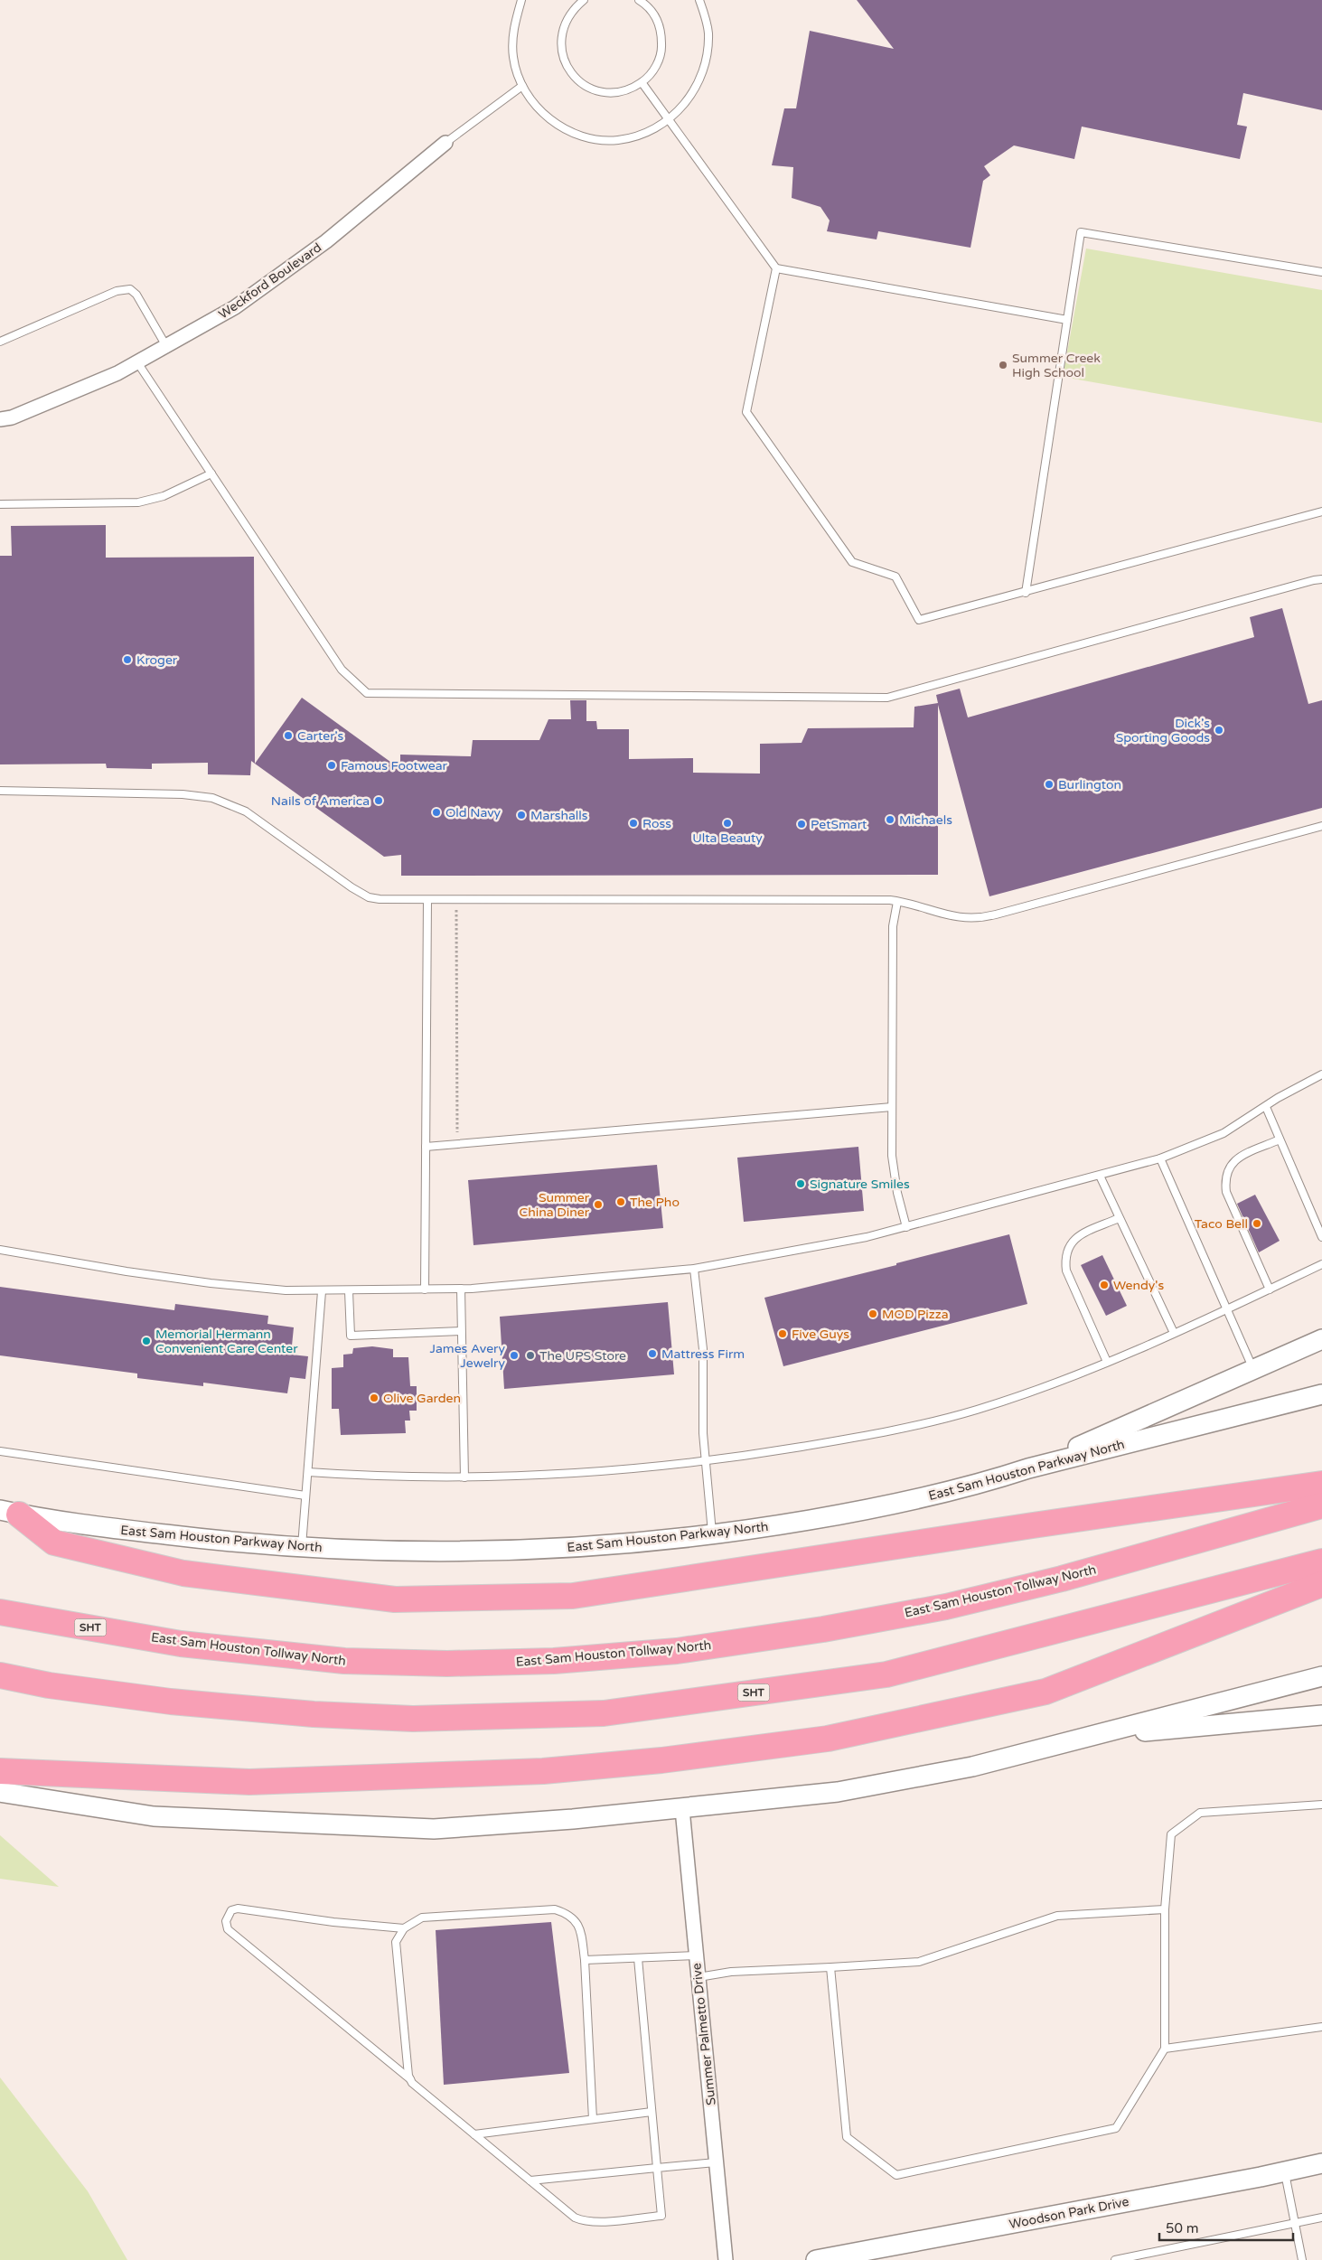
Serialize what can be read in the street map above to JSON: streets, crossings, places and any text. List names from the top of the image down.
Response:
{
  "streets": {
    "highway": ["East Sam Houston Tollway North", "SHT"],
    "main road": ["East Sam Houston Parkway North", "Woodson Park Drive"],
    "street": ["Weckford Boulevard", "Summer Palmetto Drive"]
  },
  "places": [
    "Summer Creek High School",
    "Kroger",
    "Dick's Sporting Goods",
    "Carter's",
    "Famous Footwear",
    "Burlington",
    "Nails of America",
    "Old Navy",
    "Marshalls",
    "Michaels",
    "Ross",
    "Ulta Beauty",
    "PetSmart",
    "Signature Smiles",
    "The Pho",
    "Summer China Diner",
    "Taco Bell",
    "Wendy's",
    "MOD Pizza",
    "Five Guys",
    "Memorial Hermann Convenient Care Center",
    "Mattress Firm",
    "James Avery Jewelry",
    "The UPS Store",
    "Olive Garden"
  ],
  "scale_bar": "50 m"
}
